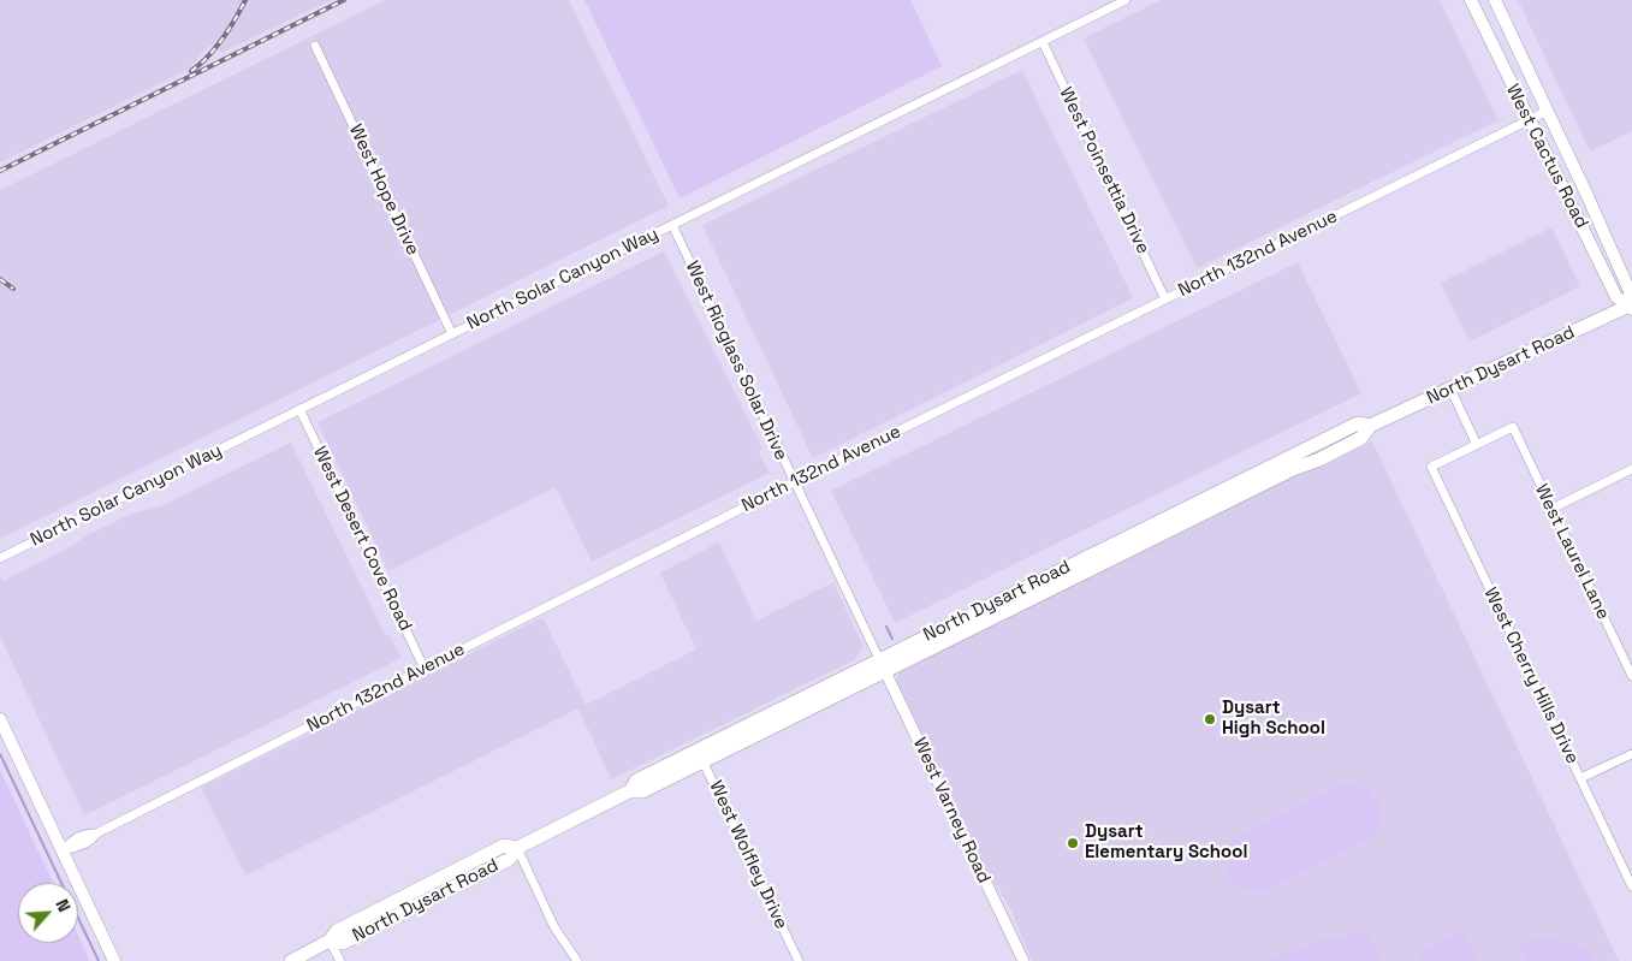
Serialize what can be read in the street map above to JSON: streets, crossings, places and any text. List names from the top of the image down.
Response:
{
  "streets": {
    "main road": ["West Cactus Road", "North Dysart Road"],
    "street": [
      "West Poinsettia Drive",
      "West Hope Drive",
      "North 132nd Avenue",
      "North Solar Canyon Way",
      "West Rioglass Solar Drive",
      "West Desert Cove Road",
      "West Laurel Lane",
      "West Cherry Hills Drive",
      "West Varney Road",
      "West Wolfley Drive"
    ]
  },
  "crossings": [
    ["West Cactus Road", "North 132nd Avenue"],
    ["West Cactus Road", "North Dysart Road"],
    ["West Poinsettia Drive", "North 132nd Avenue"],
    ["West Poinsettia Drive", "North Solar Canyon Way"],
    ["West Hope Drive", "North Solar Canyon Way"],
    ["North 132nd Avenue", "West Rioglass Solar Drive"],
    ["North 132nd Avenue", "West Desert Cove Road"],
    ["North Solar Canyon Way", "West Rioglass Solar Drive"],
    ["North Solar Canyon Way", "West Desert Cove Road"],
    ["West Rioglass Solar Drive", "North Dysart Road"],
    ["West Rioglass Solar Drive", "West Varney Road"],
    ["North Dysart Road", "West Varney Road"],
    ["North Dysart Road", "West Wolfley Drive"],
    ["West Laurel Lane", "West Cherry Hills Drive"]
  ],
  "places": ["Dysart High School", "Dysart Elementary School"],
  "north": "top right"
}
